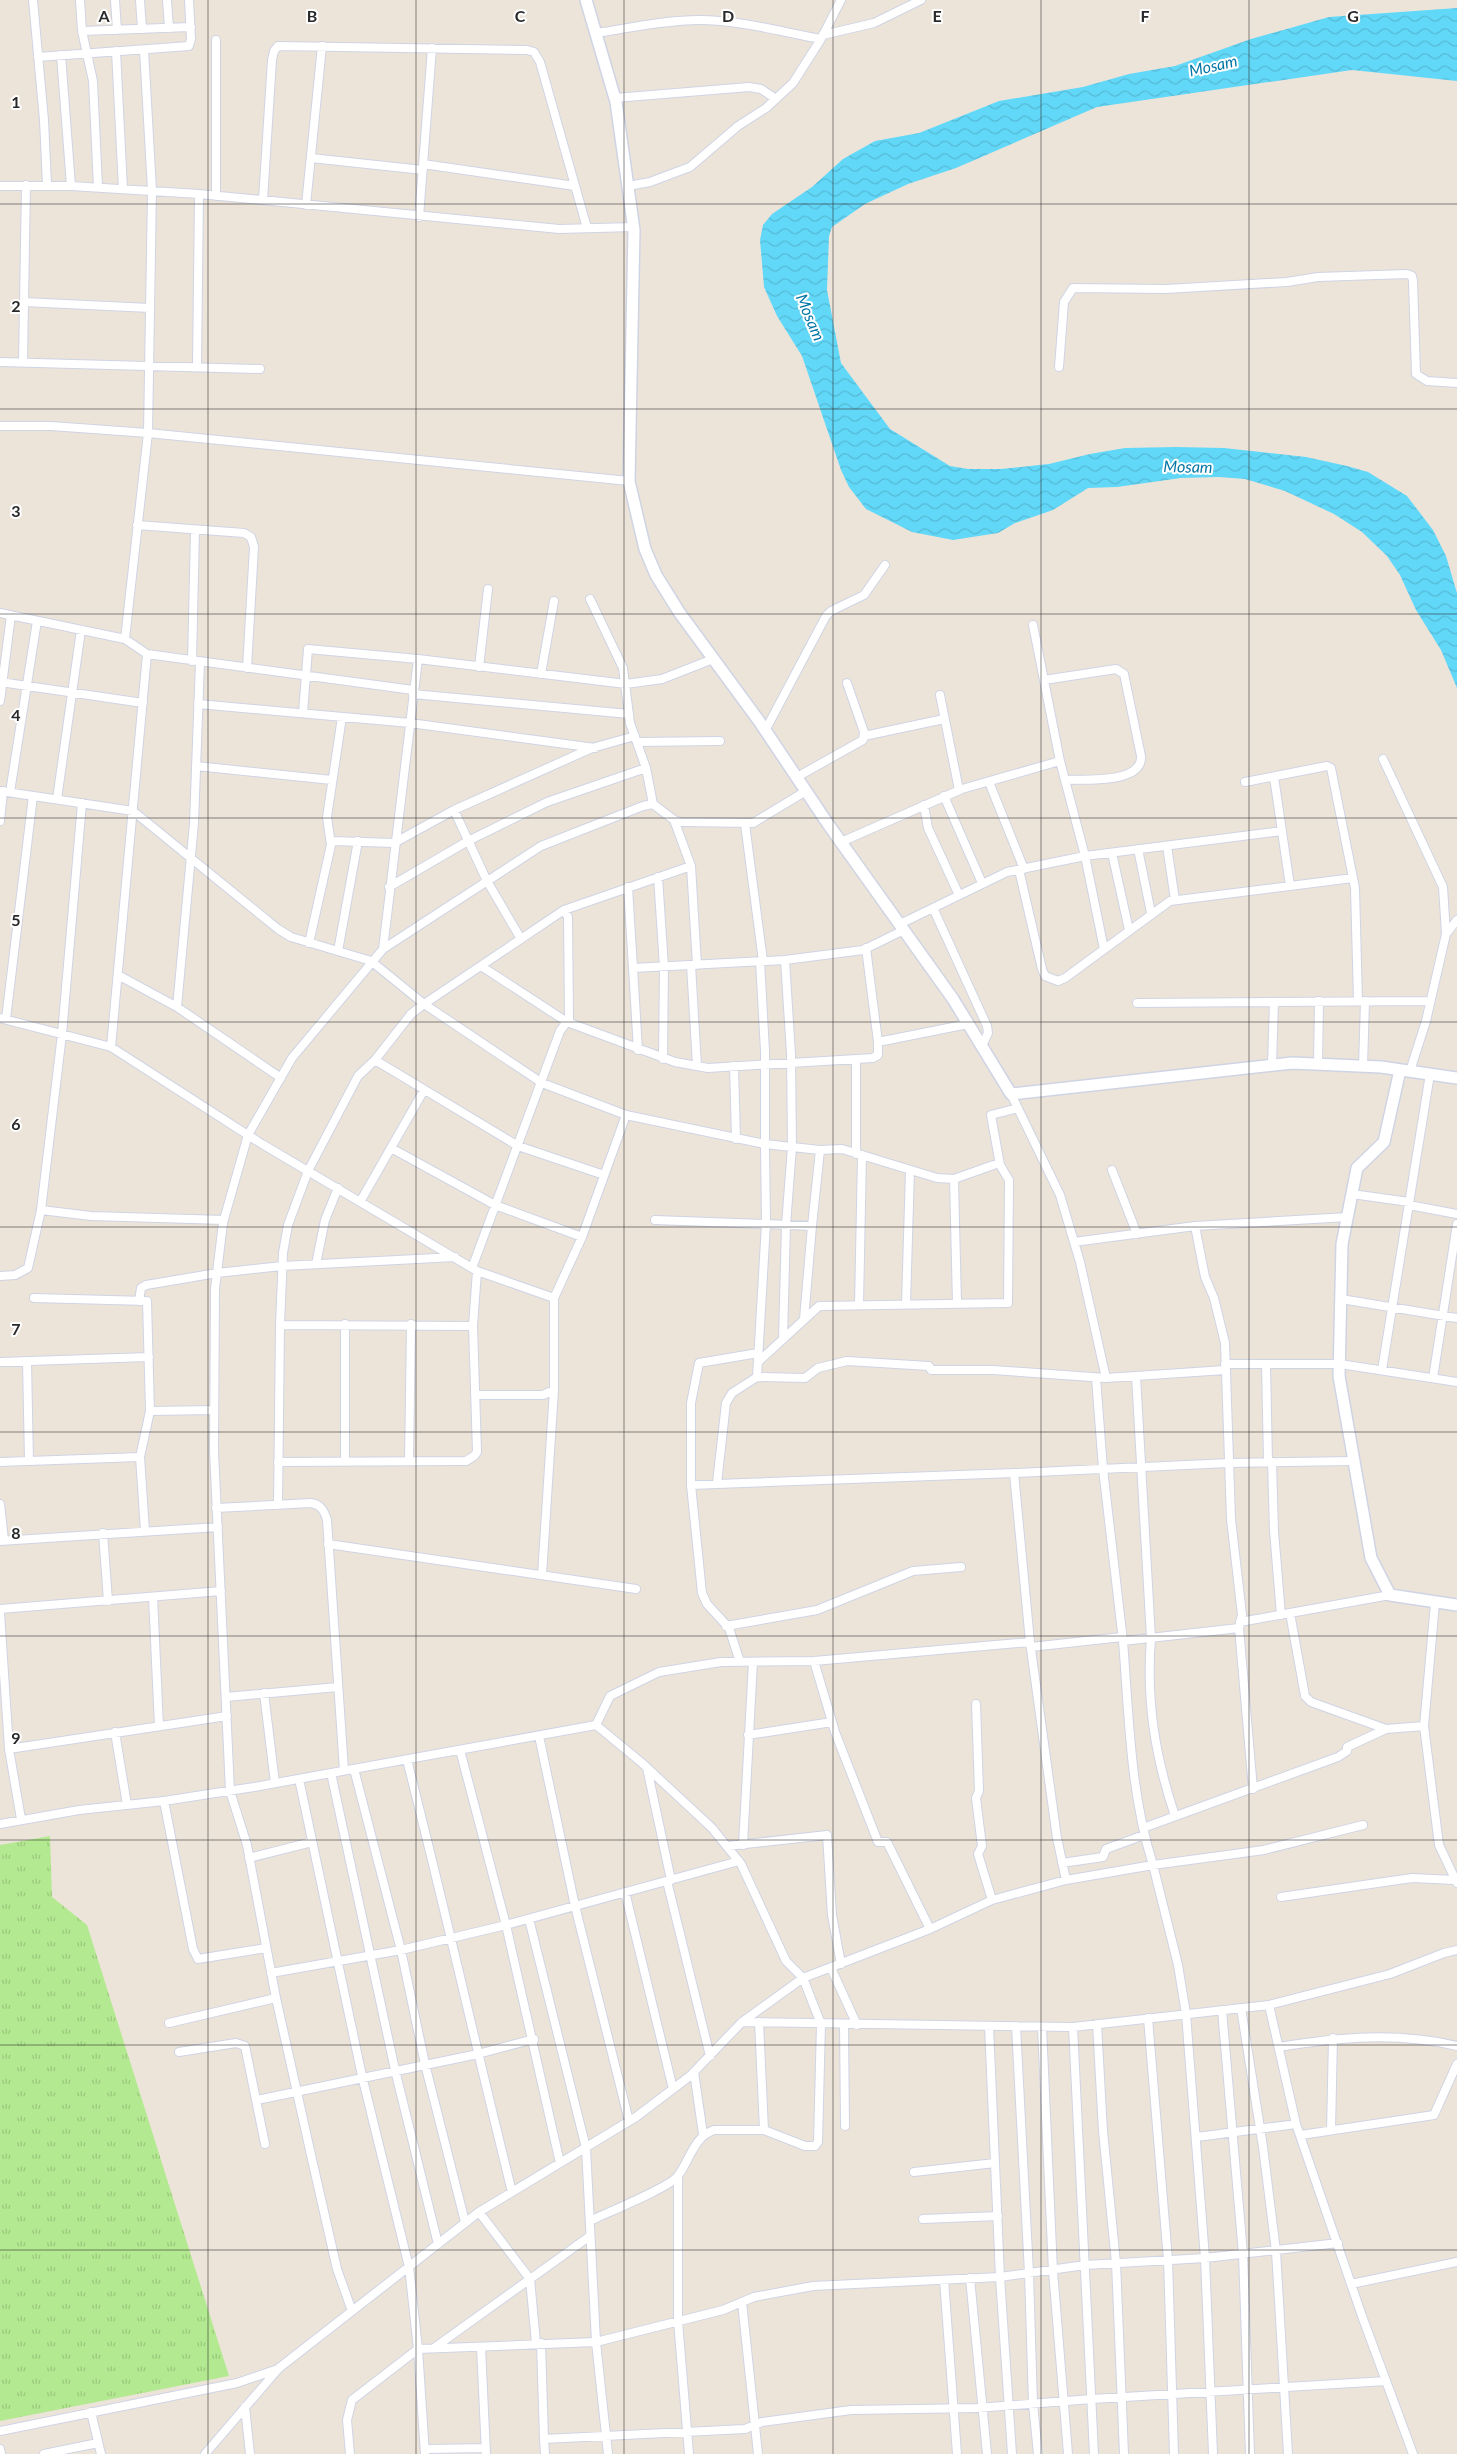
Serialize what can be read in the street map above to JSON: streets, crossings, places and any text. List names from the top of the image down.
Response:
{
  "water": ["Mosam"],
  "grid": {
    "columns": [
      "A",
      "B",
      "C",
      "D",
      "E",
      "F",
      "G"
    ],
    "rows": [
      "1",
      "2",
      "3",
      "4",
      "5",
      "6",
      "7",
      "8",
      "9"
    ]
  }
}
